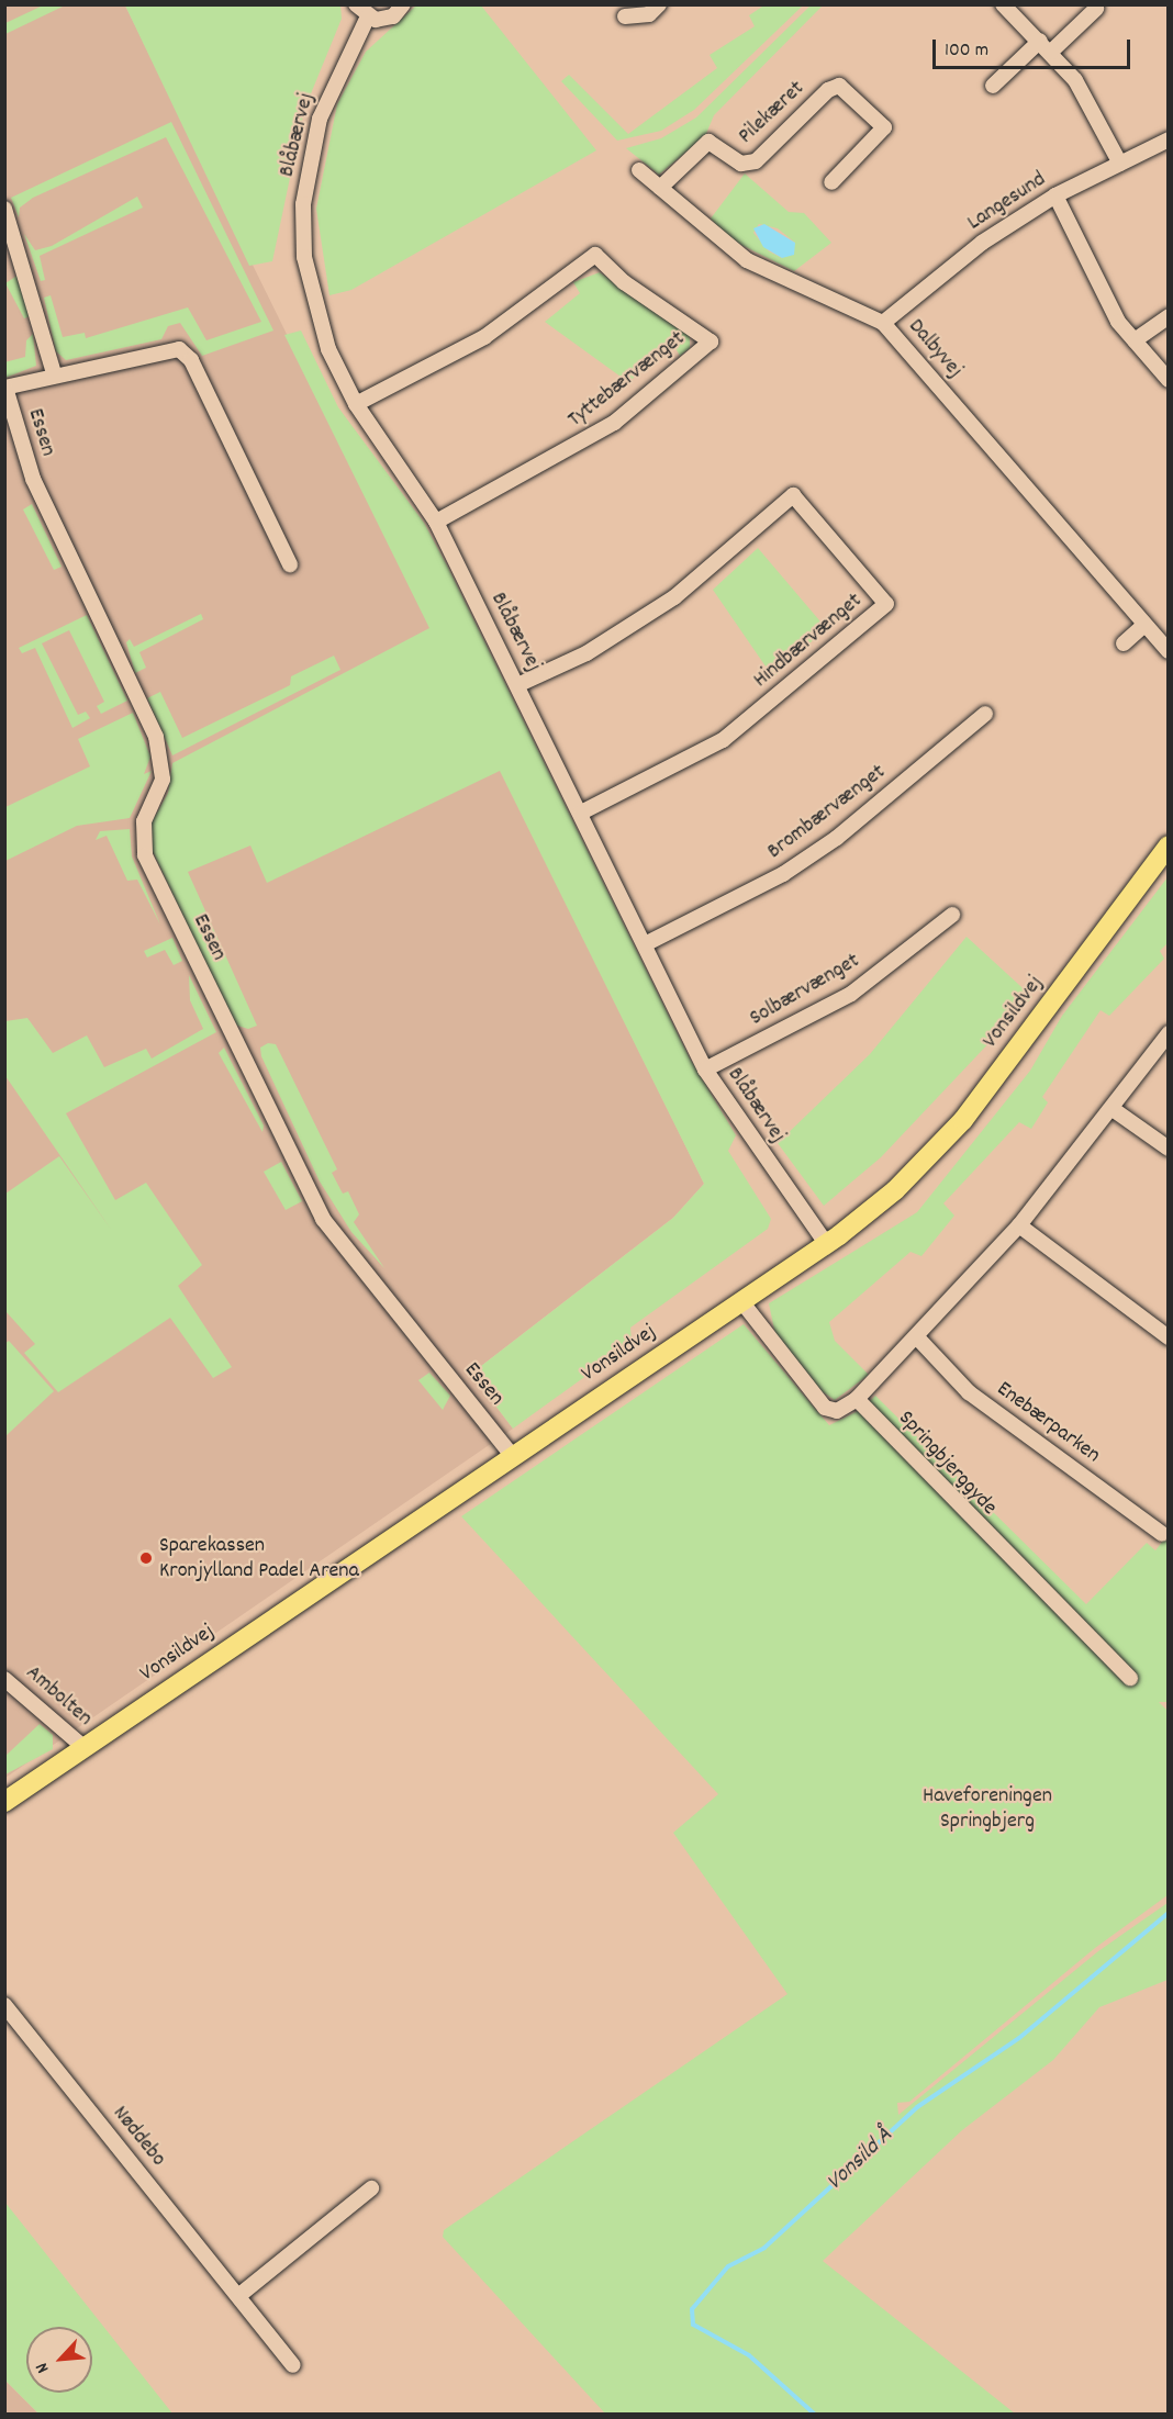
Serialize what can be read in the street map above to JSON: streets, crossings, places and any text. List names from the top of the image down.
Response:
{
  "streets": {
    "main road": ["Vonsildvej"],
    "street": [
      "Pilekæret",
      "Blåbærvej",
      "Langesund",
      "Dalbyvej",
      "Tyttebærvænget",
      "Essen",
      "Hindbærvænget",
      "Brombærvænget",
      "Solbærvænget",
      "Enebærparken",
      "Springbjerggyde",
      "Ambolten",
      "Nøddebo"
    ]
  },
  "crossings": [
    ["Pilekæret", "Dalbyvej"],
    ["Blåbærvej", "Tyttebærvænget"],
    ["Blåbærvej", "Hindbærvænget"],
    ["Blåbærvej", "Brombærvænget"],
    ["Blåbærvej", "Solbærvænget"],
    ["Blåbærvej", "Vonsildvej"],
    ["Langesund", "Dalbyvej"],
    ["Essen", "Vonsildvej"],
    ["Vonsildvej", "Ambolten"]
  ],
  "water": ["Vonsild Å"],
  "parks": ["Haveforeningen Springbjerg"],
  "places": ["Sparekassen Kronjylland Padel Arena"],
  "scale_bar": "100 m",
  "north": "bottom left"
}
